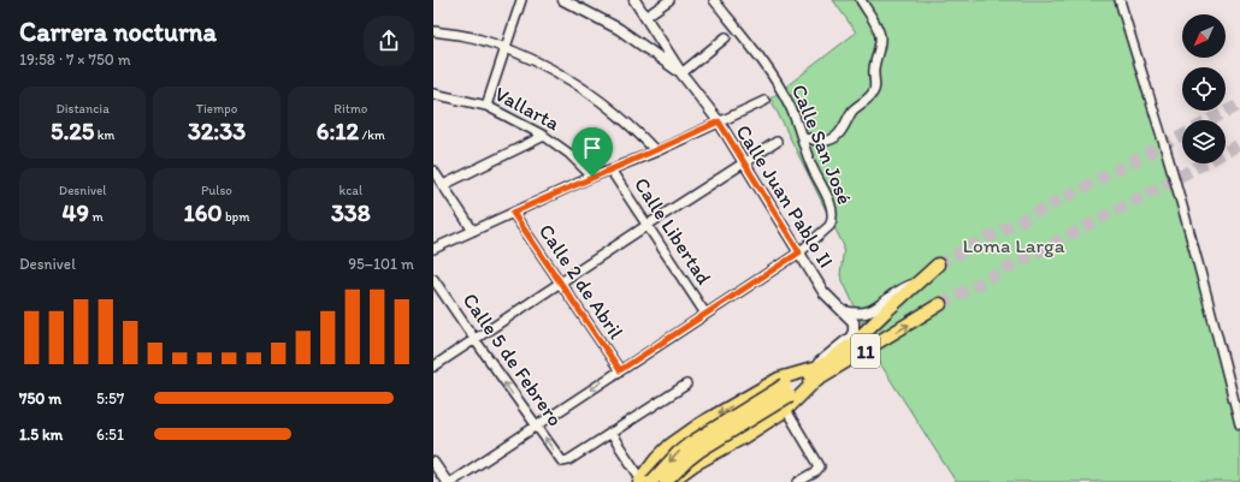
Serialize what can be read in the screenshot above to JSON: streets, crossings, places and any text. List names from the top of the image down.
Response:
{
  "streets": {
    "main road": ["11"],
    "street": [
      "Vallarta",
      "Calle San José",
      "Calle Juan Pablo II",
      "Calle Libertad",
      "Calle 2 de Abril",
      "Calle 5 de Febrero"
    ]
  },
  "crossings": [
    ["Calle San José", "Calle Juan Pablo II"],
    ["Calle San José", "Calle Libertad"],
    ["Calle San José", "Calle 2 de Abril"],
    ["Calle San José", "Calle 5 de Febrero"],
    ["Calle Juan Pablo II", "11"]
  ],
  "parks": ["Loma Larga"],
  "north": "bottom left",
  "page": {
    "heading": ["Carrera nocturna", "19:58 · 7 × 750 m"],
    "stats": [
      ["Distancia", "5.25 km"],
      ["Tiempo", "32:33"],
      ["Ritmo", "6:12 /km"],
      ["Desnivel", "49 m"],
      ["Pulso", "160 bpm"],
      ["kcal", "338"]
    ],
    "chart": ["Desnivel", "95–101 m"],
    "list": [
      {
        "name": "750 m",
        "note": "5:57"
      },
      {
        "name": "1.5 km",
        "note": "6:51"
      }
    ]
  }
}
